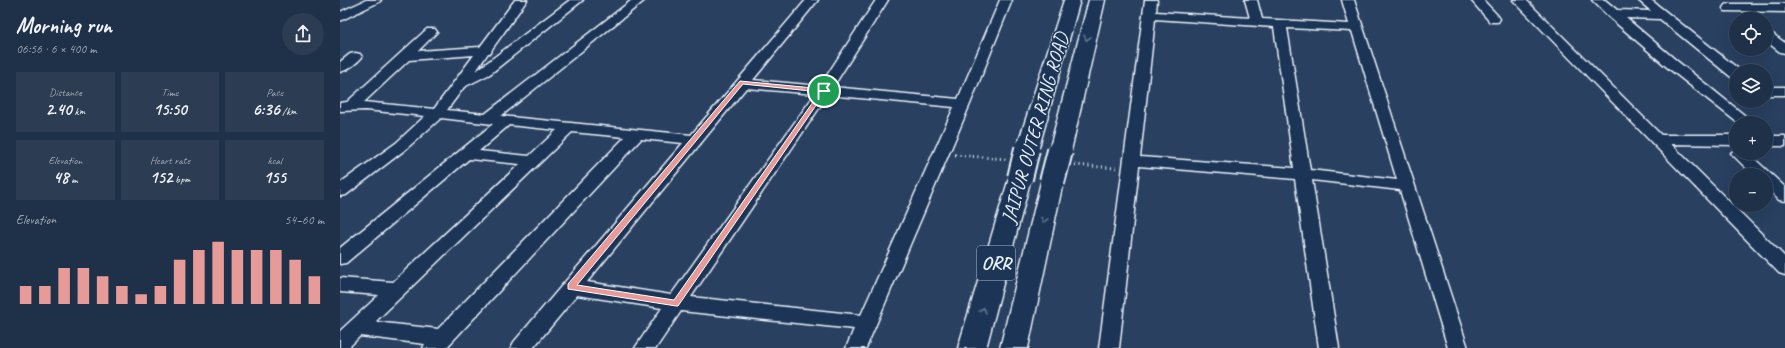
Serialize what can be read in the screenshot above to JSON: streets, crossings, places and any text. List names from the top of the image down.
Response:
{
  "streets": {
    "highway": ["JAIPUR OUTER RING ROAD", "ORR"]
  },
  "page": {
    "heading": ["Morning run", "06:56 · 6 × 400 m"],
    "map_buttons": ["+", "−"],
    "stats": [
      ["Distance", "2.40 km"],
      ["Time", "15:50"],
      ["Pace", "6:36 /km"],
      ["Elevation", "48 m"],
      ["Heart rate", "152 bpm"],
      ["kcal", "155"]
    ],
    "chart": ["Elevation", "54–60 m"]
  }
}
